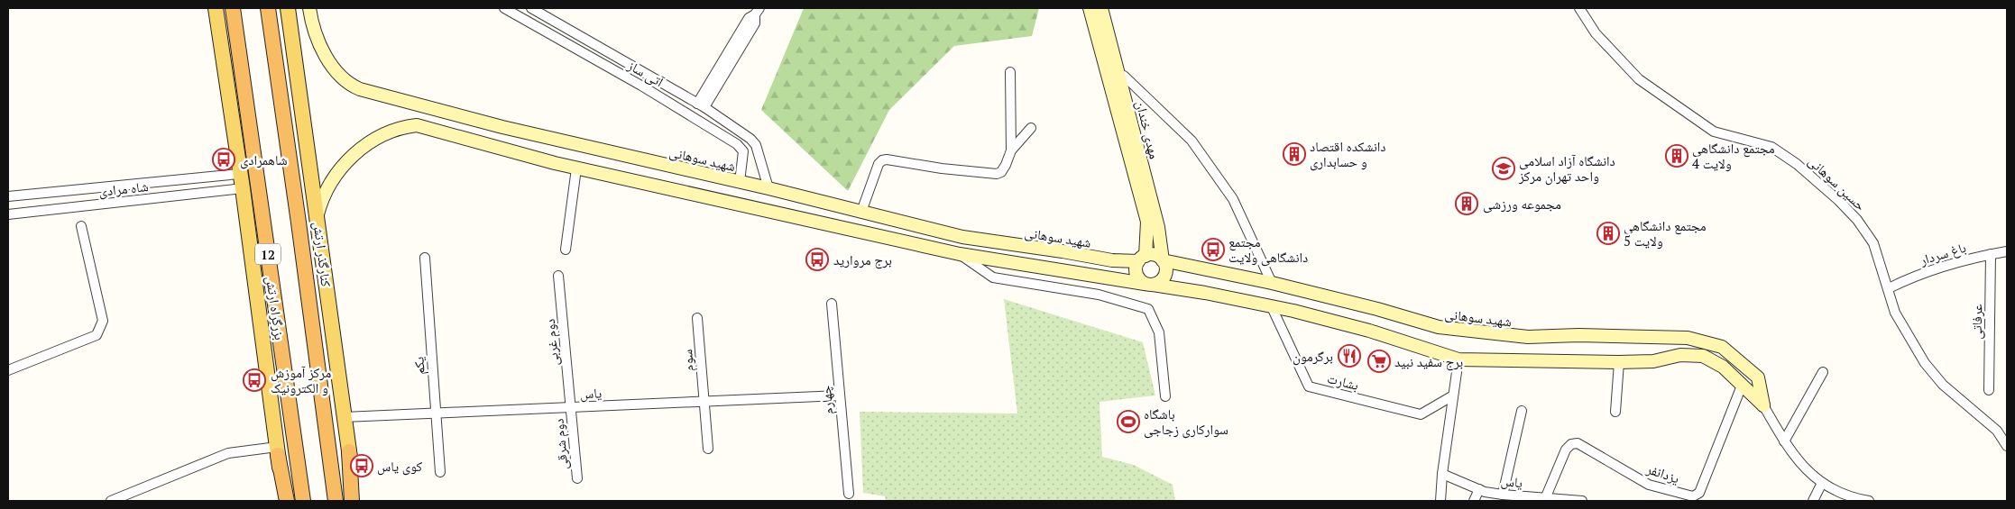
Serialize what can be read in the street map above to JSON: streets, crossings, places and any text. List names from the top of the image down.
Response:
{
  "streets": {
    "highway": ["12", "بزرگراه ارتش"],
    "main road": ["مهدی خندان", "شهید سوهانی", "کنارگذر ارتش"],
    "street": [
      "آتی ساز",
      "حسین سوهانی",
      "شاه مرادی",
      "باغ سردار",
      "عرفاتی",
      "دوم غربی",
      "سوم",
      "یکم",
      "بشارت",
      "یاس",
      "چهارم",
      "دوم شرقی",
      "یزدانفر"
    ]
  },
  "crossings": [
    ["آتی ساز", "شهید سوهانی"],
    ["مهدی خندان", "شهید سوهانی"],
    ["شهید سوهانی", "کنارگذر ارتش"],
    ["شهید سوهانی", "بشارت"],
    ["شهید سوهانی", "یزدانفر"],
    ["حسین سوهانی", "باغ سردار"],
    ["باغ سردار", "عرفاتی"],
    ["کنارگذر ارتش", "یاس"],
    ["دوم غربی", "یاس"],
    ["دوم غربی", "دوم شرقی"],
    ["سوم", "یاس"],
    ["یکم", "یاس"],
    ["یاس", "چهارم"],
    ["یاس", "دوم شرقی"],
    ["یاس", "یزدانفر"]
  ],
  "places": {
    "building": [
      "دانشکده اقتصاد و حسابداری",
      "مجتمع دانشگاهی ولایت 4",
      "مجموعه ورزشی",
      "مجتمع دانشگاهی ولایت 5"
    ],
    "bus stop": [
      "شاهمرادی",
      "مجتمع دانشگاهی ولایت",
      "برج مروارید",
      "مرکز آموزش و الکترونیک",
      "کوی یاس"
    ],
    "school or university": ["دانشگاه آزاد اسلامی واحد تهران مرکز"],
    "restaurant": ["برگرمون"],
    "supermarket": ["برج سفید نبید"],
    "sports": ["باشگاه سواركاری زجاجی"]
  }
}
